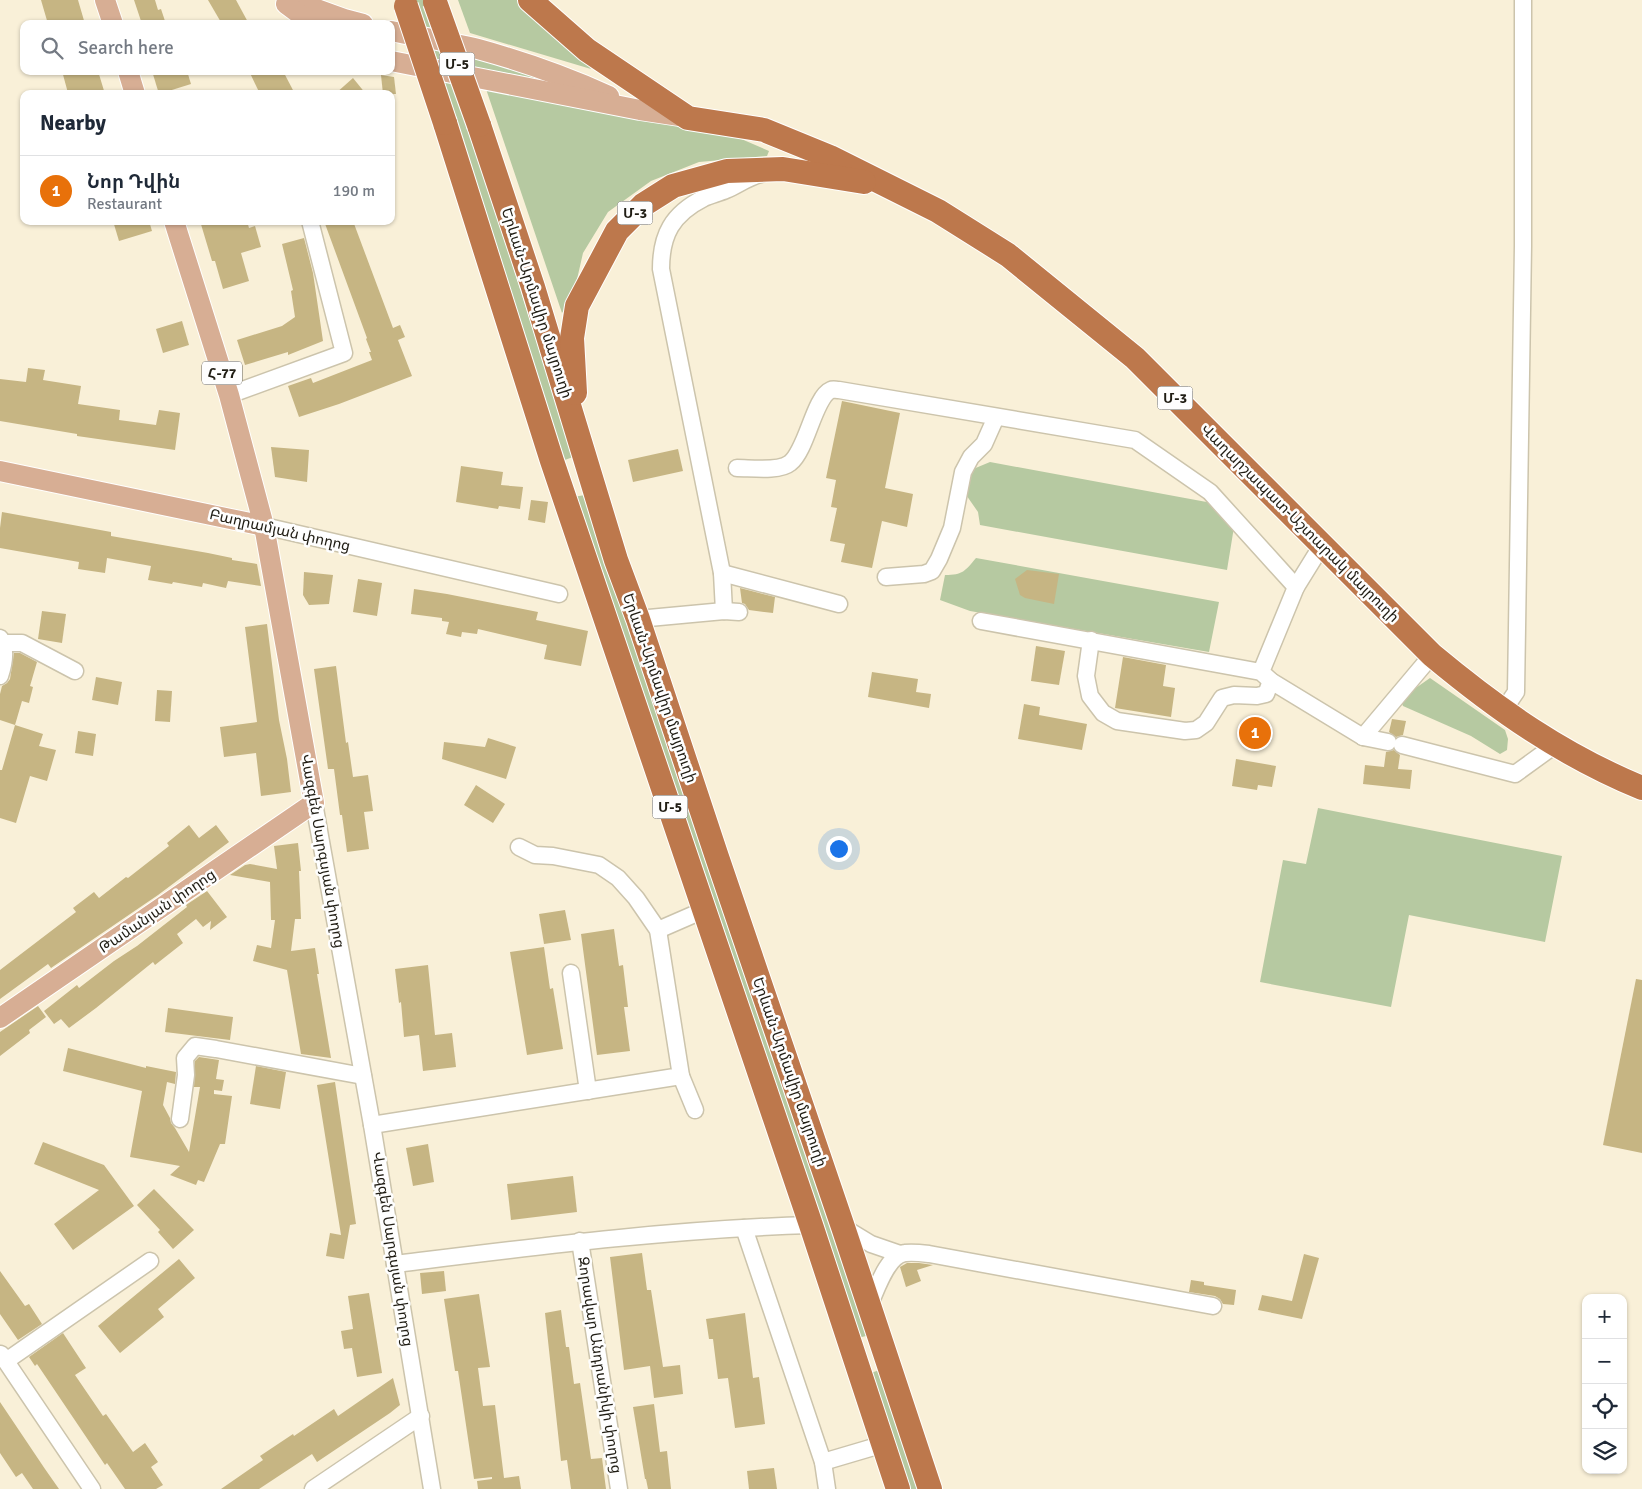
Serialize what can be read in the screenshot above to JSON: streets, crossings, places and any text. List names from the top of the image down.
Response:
{
  "streets": {
    "highway": [
      "Մ-5",
      "Մ-3",
      "Երևան-Արմավիր մայրուղի",
      "Վաղարշապատ-Աշտարակ մայրուղի"
    ],
    "main road": [
      "Հ-77",
      "Բաղրամյան փողոց",
      "Վազգեն Սարգսյան փողոց",
      "Թամանյան փողոց"
    ],
    "street": ["Զորավար Անդրանիկի փողոց"]
  },
  "crossings": [
    ["Մ-3", "Երևան-Արմավիր մայրուղի"],
    ["Մ-3", "Վաղարշապատ-Աշտարակ մայրուղի"],
    ["Բաղրամյան փողոց", "Վազգեն Սարգսյան փողոց"],
    ["Վազգեն Սարգսյան փողոց", "Թամանյան փողոց"]
  ],
  "page": {
    "search": "Search here",
    "heading": "Nearby",
    "list": [
      {
        "mark": "1",
        "name": "Նոր Դվին",
        "note": "Restaurant",
        "value": "190 m"
      }
    ],
    "pins": "1",
    "map_buttons": ["+", "−"]
  }
}
